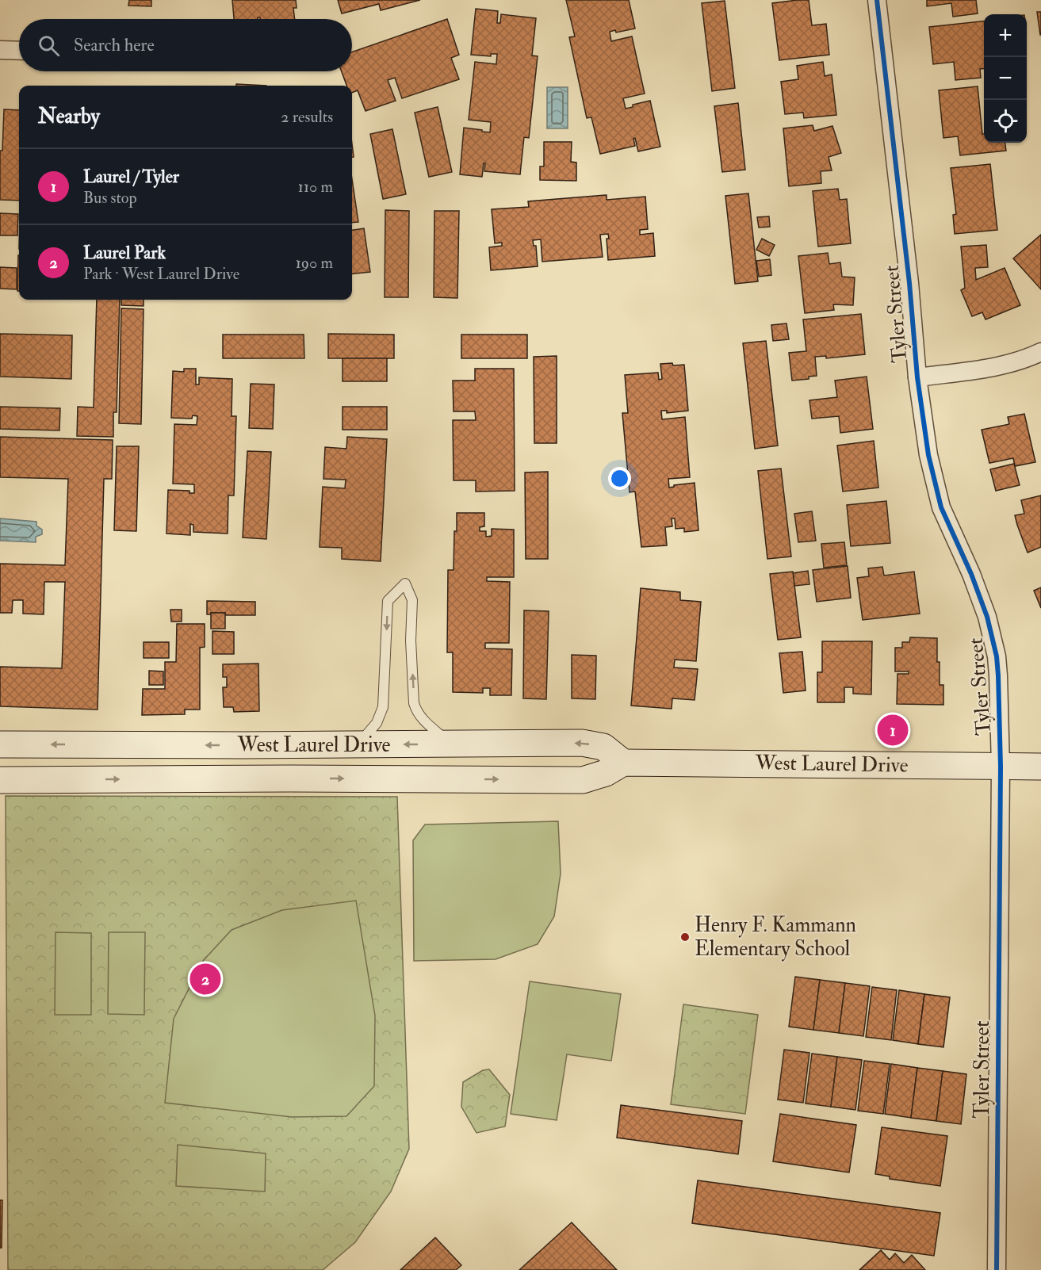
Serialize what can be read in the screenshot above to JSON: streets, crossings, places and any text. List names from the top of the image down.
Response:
{
  "streets": {
    "main road": ["West Laurel Drive"],
    "street": ["Tyler Street"]
  },
  "crossings": [
    ["Tyler Street", "West Laurel Drive"]
  ],
  "places": ["Henry F. Kammann Elementary School"],
  "page": {
    "map_buttons": ["+", "−"],
    "search": "Search here",
    "heading": ["Nearby", "2 results"],
    "list": [
      {
        "mark": "1",
        "name": "Laurel / Tyler",
        "note": "Bus stop",
        "value": "110 m"
      },
      {
        "mark": "2",
        "name": "Laurel Park",
        "note": "Park · West Laurel Drive",
        "value": "190 m"
      }
    ],
    "pins": ["1", "2"]
  }
}
